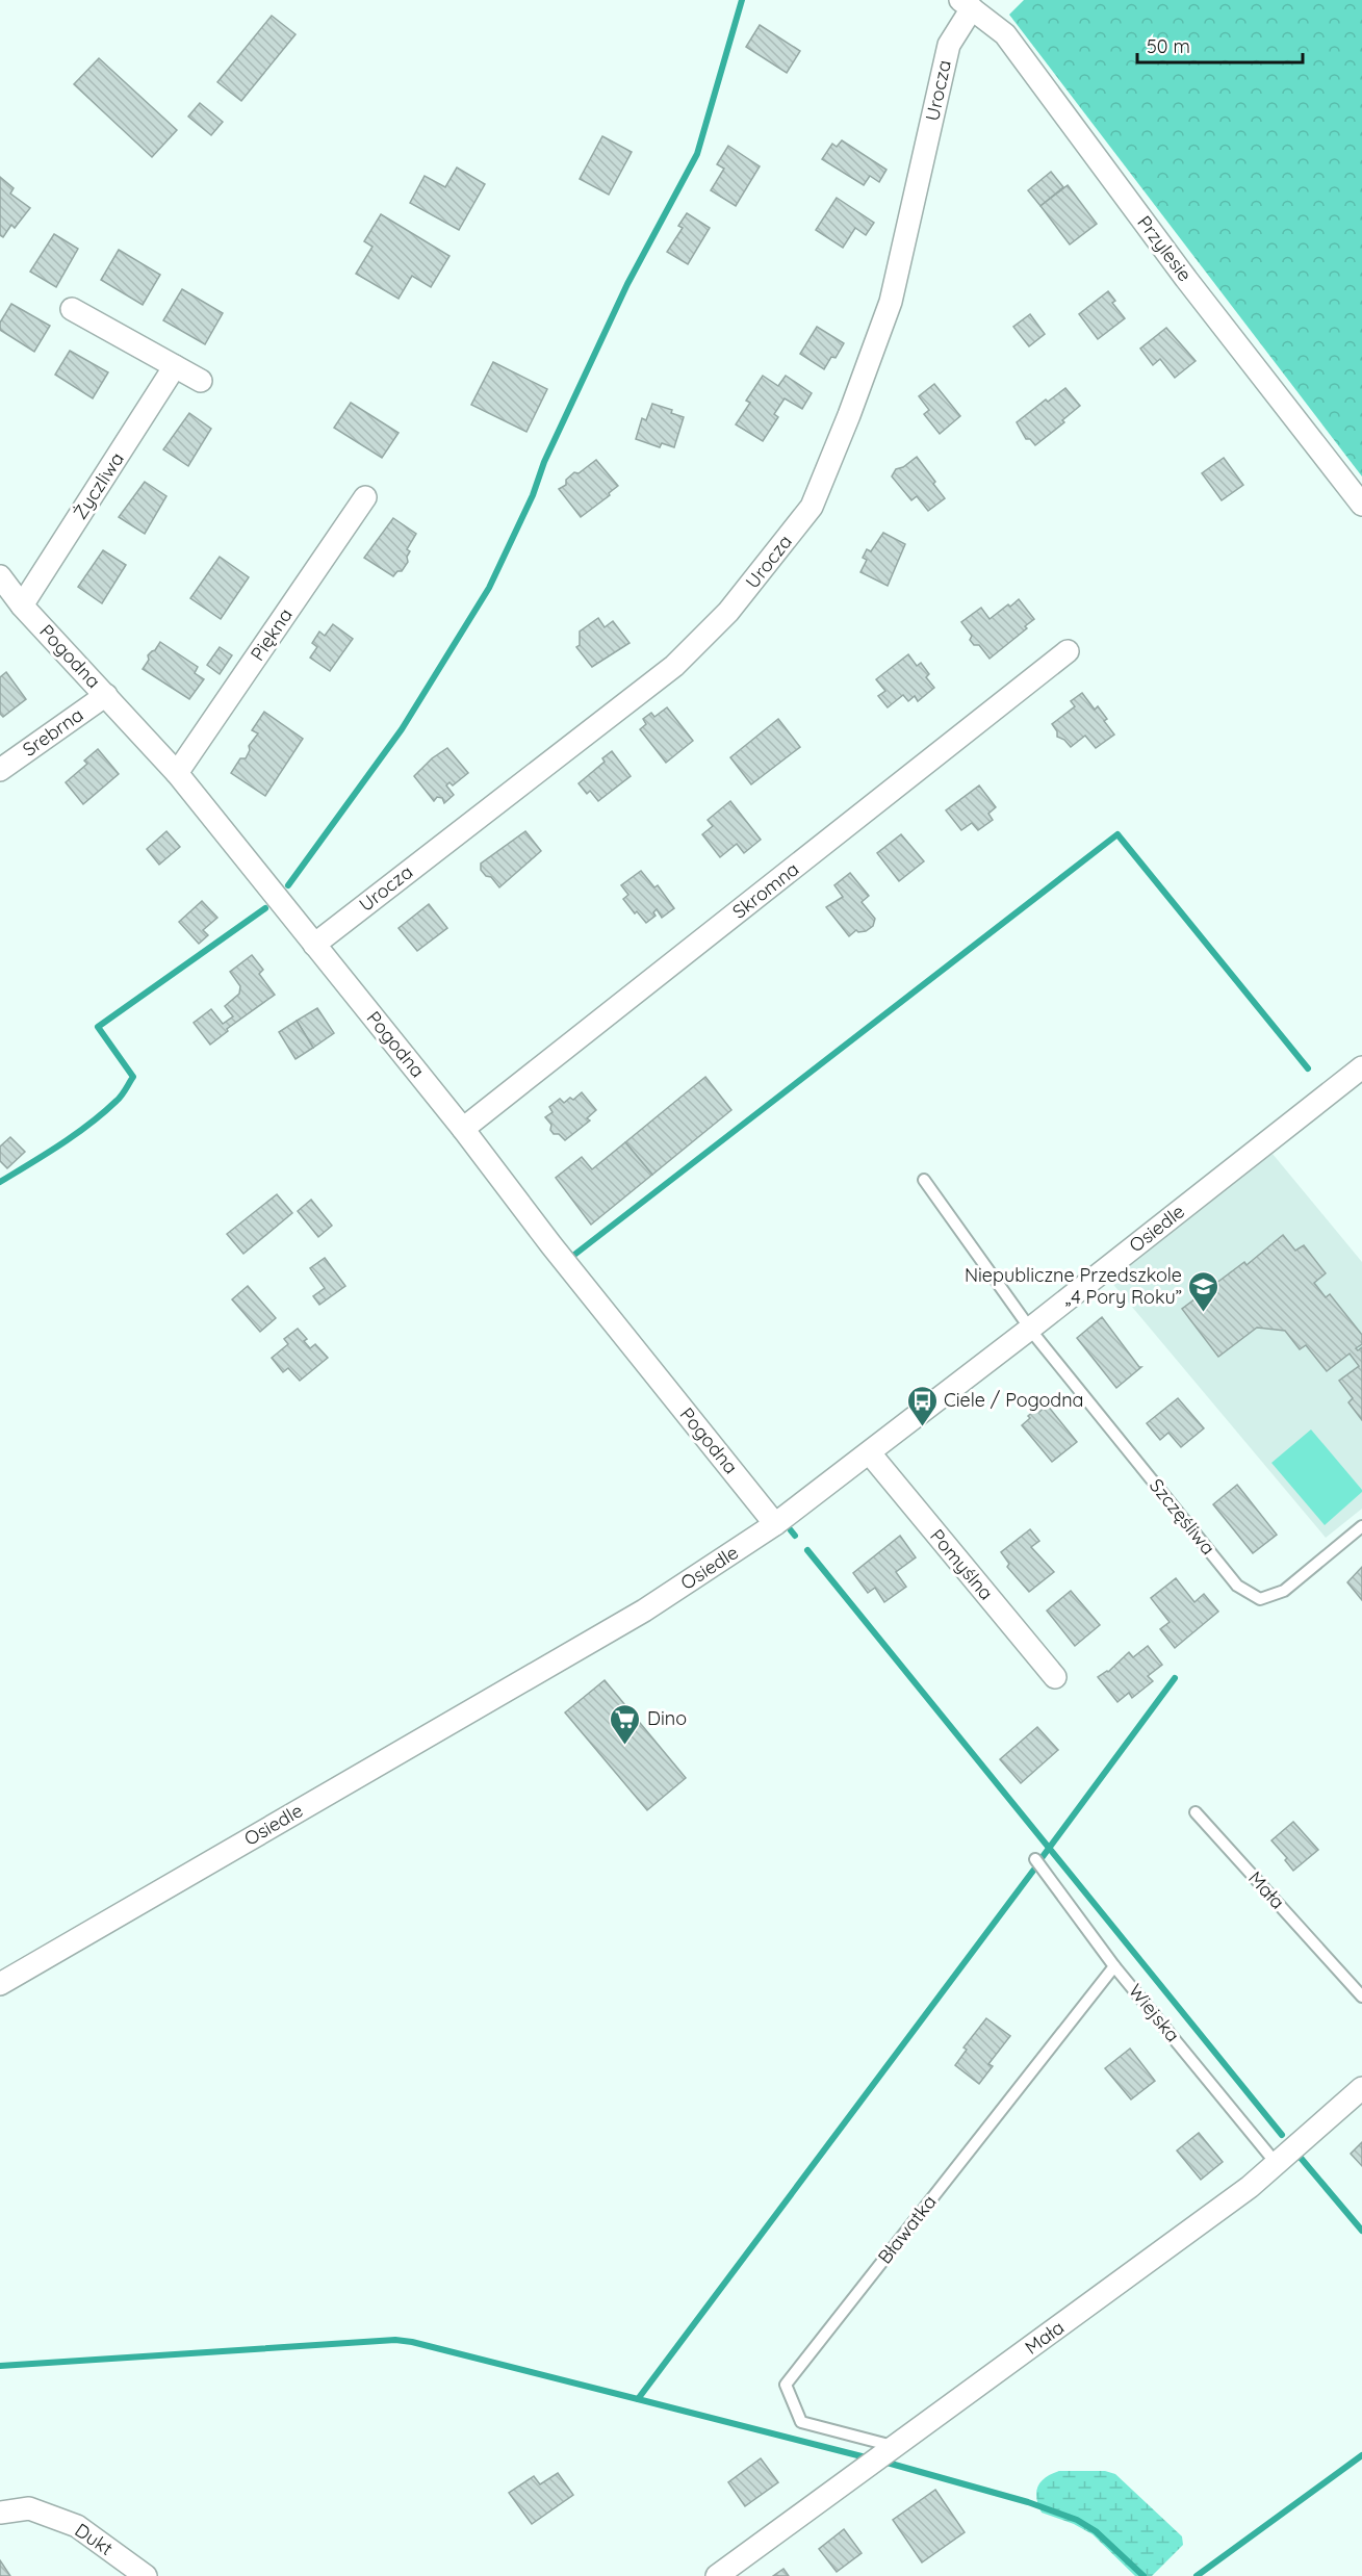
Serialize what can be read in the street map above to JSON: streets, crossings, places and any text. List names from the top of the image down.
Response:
{
  "streets": {
    "street": [
      "Urocza",
      "Przylesie",
      "Życzliwa",
      "Piękna",
      "Pogodna",
      "Srebrna",
      "Skromna",
      "Osiedle",
      "Pomyślna",
      "Mała",
      "Dukt"
    ],
    "lane": ["Szczęśliwa", "Wiejska", "Bławatka"]
  },
  "crossings": [
    ["Urocza", "Przylesie"],
    ["Urocza", "Pogodna"],
    ["Życzliwa", "Pogodna"],
    ["Piękna", "Pogodna"],
    ["Pogodna", "Srebrna"],
    ["Pogodna", "Skromna"],
    ["Pogodna", "Osiedle"],
    ["Osiedle", "Szczęśliwa"],
    ["Osiedle", "Pomyślna"],
    ["Mała", "Wiejska"],
    ["Mała", "Bławatka"],
    ["Wiejska", "Bławatka"]
  ],
  "places": {
    "school or university": ["Niepubliczne Przedszkole „4 Pory Roku”"],
    "bus stop": ["Ciele / Pogodna"],
    "supermarket": ["Dino"]
  },
  "scale_bar": "50 m"
}
